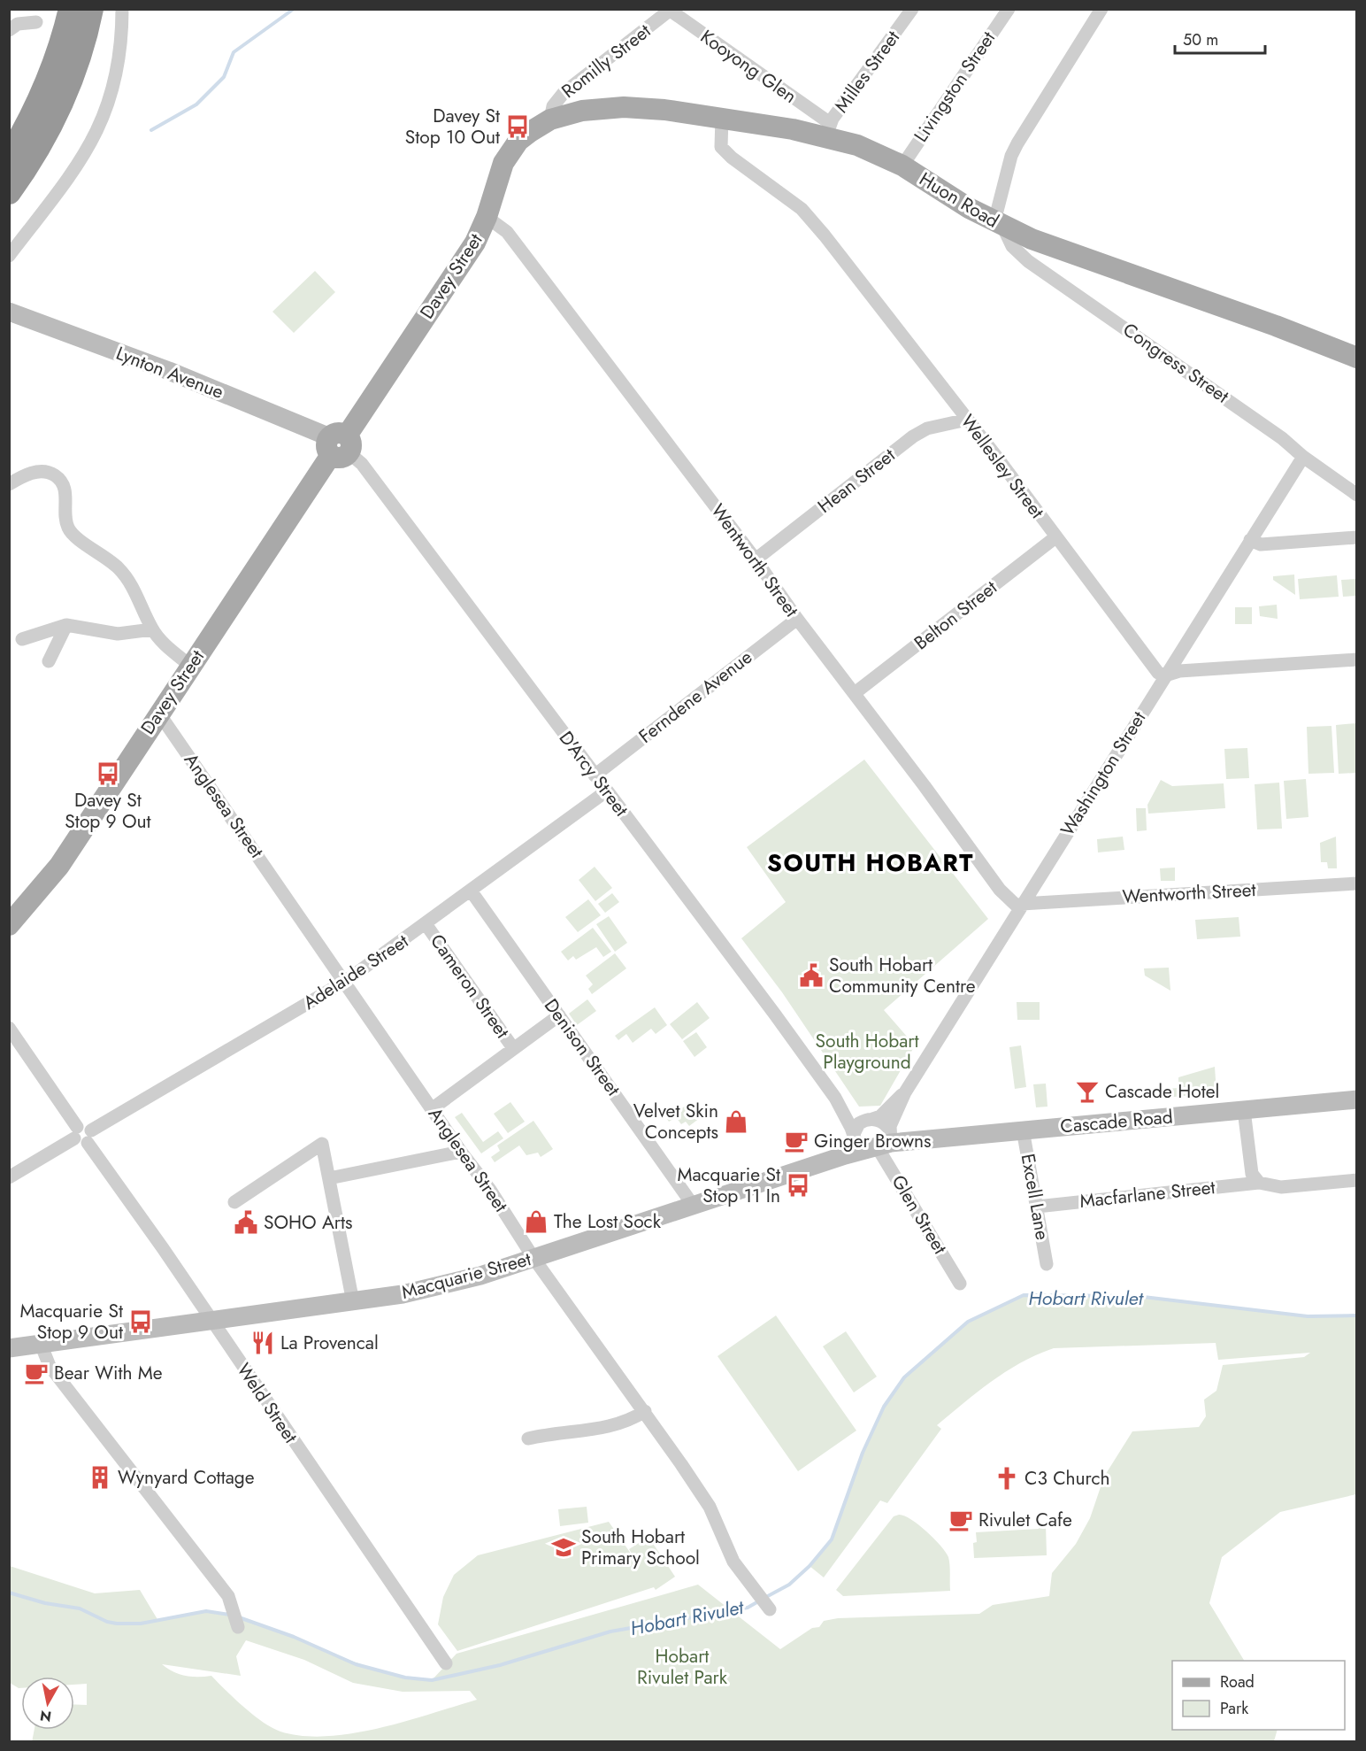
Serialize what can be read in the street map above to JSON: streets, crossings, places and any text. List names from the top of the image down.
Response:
{
  "streets": {
    "main road": ["Huon Road", "Davey Street"],
    "street": [
      "Romilly Street",
      "Kooyong Glen",
      "Milles Street",
      "Livingston Street",
      "Congress Street",
      "Lynton Avenue",
      "Wellesley Street",
      "Hean Street",
      "Wentworth Street",
      "Belton Street",
      "Ferndene Avenue",
      "D'Arcy Street",
      "Washington Street",
      "Anglesea Street",
      "Adelaide Street",
      "Cameron Street",
      "Denison Street",
      "Cascade Road",
      "Macfarlane Street",
      "Excell Lane",
      "Glen Street",
      "Macquarie Street",
      "Weld Street"
    ]
  },
  "crossings": [
    ["Romilly Street", "Kooyong Glen"],
    ["Romilly Street", "Huon Road"],
    ["Romilly Street", "Davey Street"],
    ["Kooyong Glen", "Milles Street"],
    ["Kooyong Glen", "Huon Road"],
    ["Milles Street", "Huon Road"],
    ["Livingston Street", "Huon Road"],
    ["Huon Road", "Davey Street"],
    ["Huon Road", "Congress Street"],
    ["Huon Road", "Wellesley Street"],
    ["Davey Street", "Lynton Avenue"],
    ["Davey Street", "Wentworth Street"],
    ["Davey Street", "D'Arcy Street"],
    ["Davey Street", "Anglesea Street"],
    ["Congress Street", "Washington Street"],
    ["Lynton Avenue", "D'Arcy Street"],
    ["Wellesley Street", "Hean Street"],
    ["Wellesley Street", "Belton Street"],
    ["Wellesley Street", "Washington Street"],
    ["Hean Street", "Wentworth Street"],
    ["Wentworth Street", "Belton Street"],
    ["Wentworth Street", "Ferndene Avenue"],
    ["Wentworth Street", "Washington Street"],
    ["Ferndene Avenue", "D'Arcy Street"],
    ["D'Arcy Street", "Washington Street"],
    ["D'Arcy Street", "Adelaide Street"],
    ["D'Arcy Street", "Cascade Road"],
    ["D'Arcy Street", "Glen Street"],
    ["D'Arcy Street", "Macquarie Street"],
    ["Washington Street", "Cascade Road"],
    ["Washington Street", "Glen Street"],
    ["Washington Street", "Macquarie Street"],
    ["Anglesea Street", "Adelaide Street"],
    ["Anglesea Street", "Macquarie Street"],
    ["Adelaide Street", "Cameron Street"],
    ["Adelaide Street", "Denison Street"],
    ["Adelaide Street", "Weld Street"],
    ["Denison Street", "Macquarie Street"],
    ["Cascade Road", "Excell Lane"],
    ["Cascade Road", "Glen Street"],
    ["Cascade Road", "Macquarie Street"],
    ["Macfarlane Street", "Excell Lane"],
    ["Glen Street", "Macquarie Street"],
    ["Macquarie Street", "Weld Street"]
  ],
  "districts": ["SOUTH HOBART"],
  "water": ["Hobart Rivulet"],
  "parks": ["South Hobart Playground", "Hobart Rivulet Park"],
  "places": {
    "bus stop": [
      "Davey St Stop 10 Out",
      "Davey St Stop 9 Out",
      "Macquarie St Stop 11 In",
      "Macquarie St Stop 9 Out"
    ],
    "public building": ["South Hobart Community Centre", "SOHO Arts"],
    "bar": ["Cascade Hotel"],
    "shop": ["Velvet Skin Concepts", "The Lost Sock"],
    "cafe": ["Ginger Browns", "Bear With Me", "Rivulet Cafe"],
    "restaurant": ["La Provencal"],
    "building": ["Wynyard Cottage"],
    "church": ["C3 Church"],
    "school or university": ["South Hobart Primary School"]
  },
  "legend": ["Road", "Park"],
  "scale_bar": "50 m",
  "north": "bottom"
}
